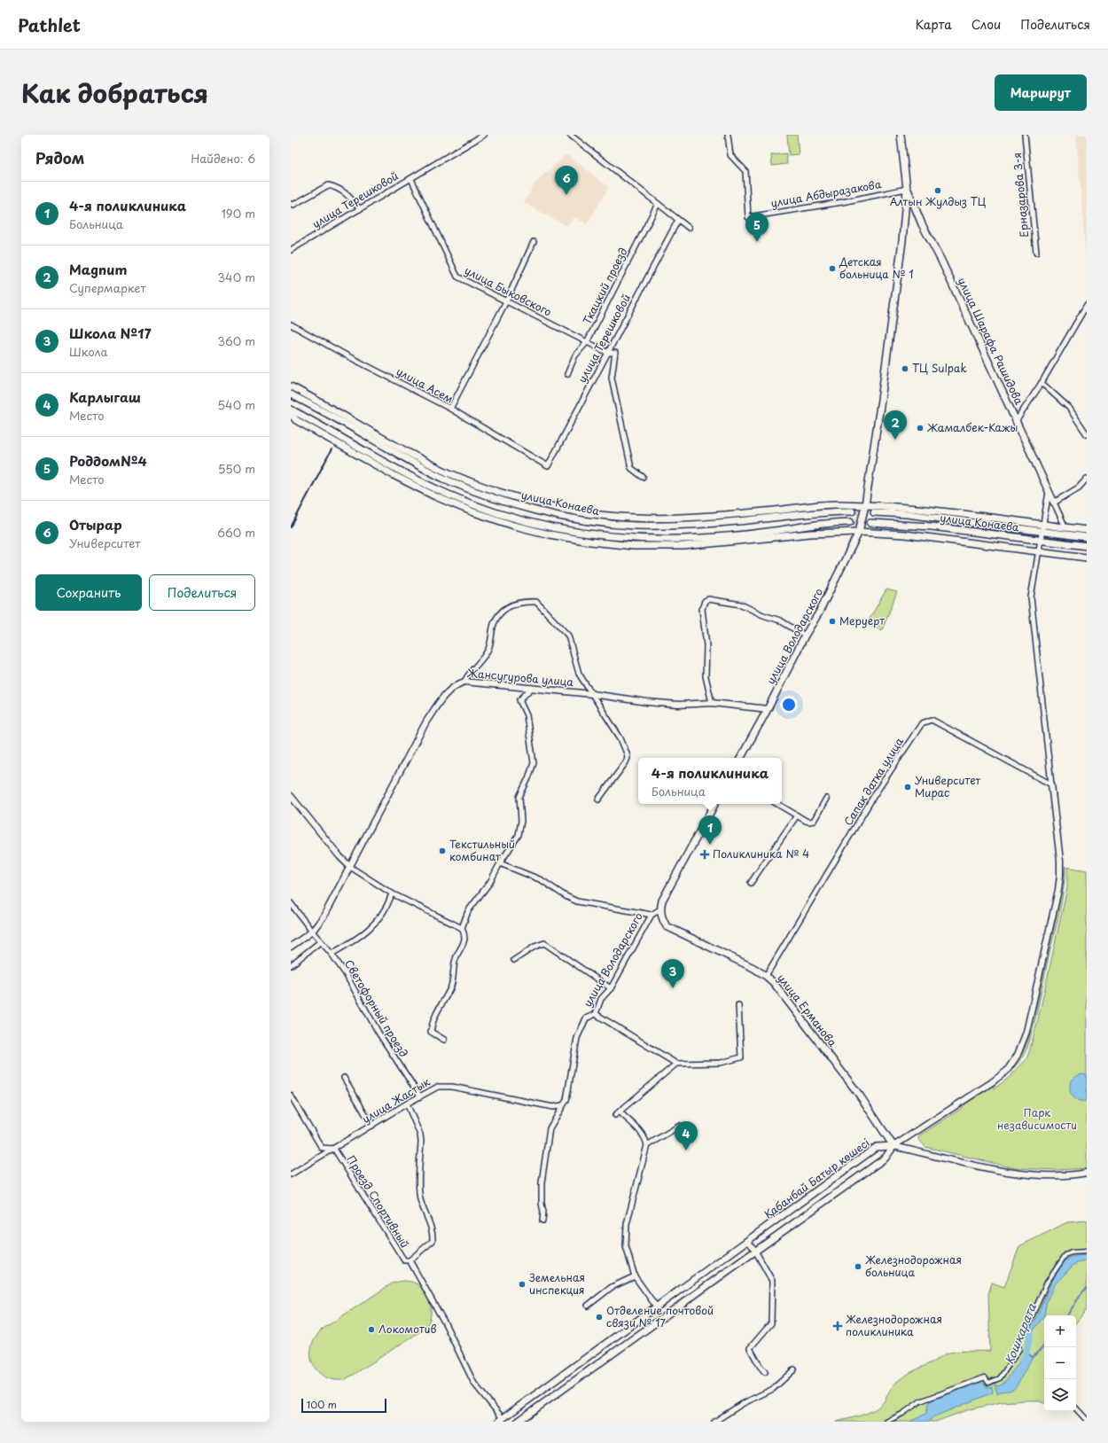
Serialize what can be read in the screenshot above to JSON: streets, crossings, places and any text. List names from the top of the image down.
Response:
{
  "streets": {
    "main road": [
      "улица Шарафа Рашидова",
      "улица Конаева",
      "улица Володарского",
      "улица Ерманова",
      "Қабанбай Батыр көшесі"
    ],
    "street": [
      "улица Абдыразакова",
      "Ерназарова 3-я",
      "улица Терешковой",
      "Ткацкий проезд",
      "улица Быковского",
      "улица Асем",
      "Жансугурова улица",
      "Сапак датка улица",
      "Светофорный проезд",
      "улица Жастык",
      "Проезд Спортивный"
    ]
  },
  "crossings": [
    ["улица Абдыразакова", "улица Шарафа Рашидова"],
    ["улица Терешковой", "улица Быковского"],
    ["улица Терешковой", "улица Асем"],
    ["Ткацкий проезд", "улица Быковского"],
    ["улица Шарафа Рашидова", "улица Володарского"],
    ["улица Володарского", "Жансугурова улица"],
    ["улица Володарского", "улица Ерманова"],
    ["улица Володарского", "улица Жастык"],
    ["Жансугурова улица", "Светофорный проезд"],
    ["Сапак датка улица", "улица Ерманова"],
    ["Светофорный проезд", "улица Жастык"],
    ["улица Ерманова", "Қабанбай Батыр көшесі"],
    ["улица Жастык", "Проезд Спортивный"],
    ["Қабанбай Батыр көшесі", "Проезд Спортивный"]
  ],
  "water": ["Кошкарата"],
  "parks": ["Парк независимости"],
  "places": {
    "other": [
      "Алтын Жулдыз ТЦ",
      "Детская больница № 1",
      "ТЦ Sulpak",
      "Жамалбек-Кажы",
      "Меруерт",
      "Университет Мирас",
      "Текстильный комбинат",
      "Железнодорожная больница",
      "Земельная инспекция",
      "Отделение почтовой связи № 17",
      "Локомотив"
    ],
    "health": ["Поликлиника № 4", "Железнодорожная поликлиника"]
  },
  "scale_bar": "100 m",
  "page": {
    "header": "Pathlet",
    "nav": ["Карта", "Слои", "Поделиться"],
    "title": "Как добраться",
    "buttons": [
      "Маршрут",
      ["Сохранить", "Поделиться"]
    ],
    "heading": ["Рядом", "Найдено: 6"],
    "pins": [
      "6",
      "5",
      "2",
      "1",
      "3",
      "4"
    ],
    "list": [
      {
        "mark": "1",
        "name": "4-я поликлиника",
        "note": "Больница",
        "value": "190 m"
      },
      {
        "mark": "2",
        "name": "Magnum",
        "note": "Супермаркет",
        "value": "340 m"
      },
      {
        "mark": "3",
        "name": "Школа №17",
        "note": "Школа",
        "value": "360 m"
      },
      {
        "mark": "4",
        "name": "Карлыгаш",
        "note": "Место",
        "value": "540 m"
      },
      {
        "mark": "5",
        "name": "Роддом№4",
        "note": "Место",
        "value": "550 m"
      },
      {
        "mark": "6",
        "name": "Отырар",
        "note": "Университет",
        "value": "660 m"
      }
    ],
    "popup": ["4-я поликлиника", "Больница"],
    "map_buttons": ["+", "−"],
    "scale": "100 m"
  }
}
